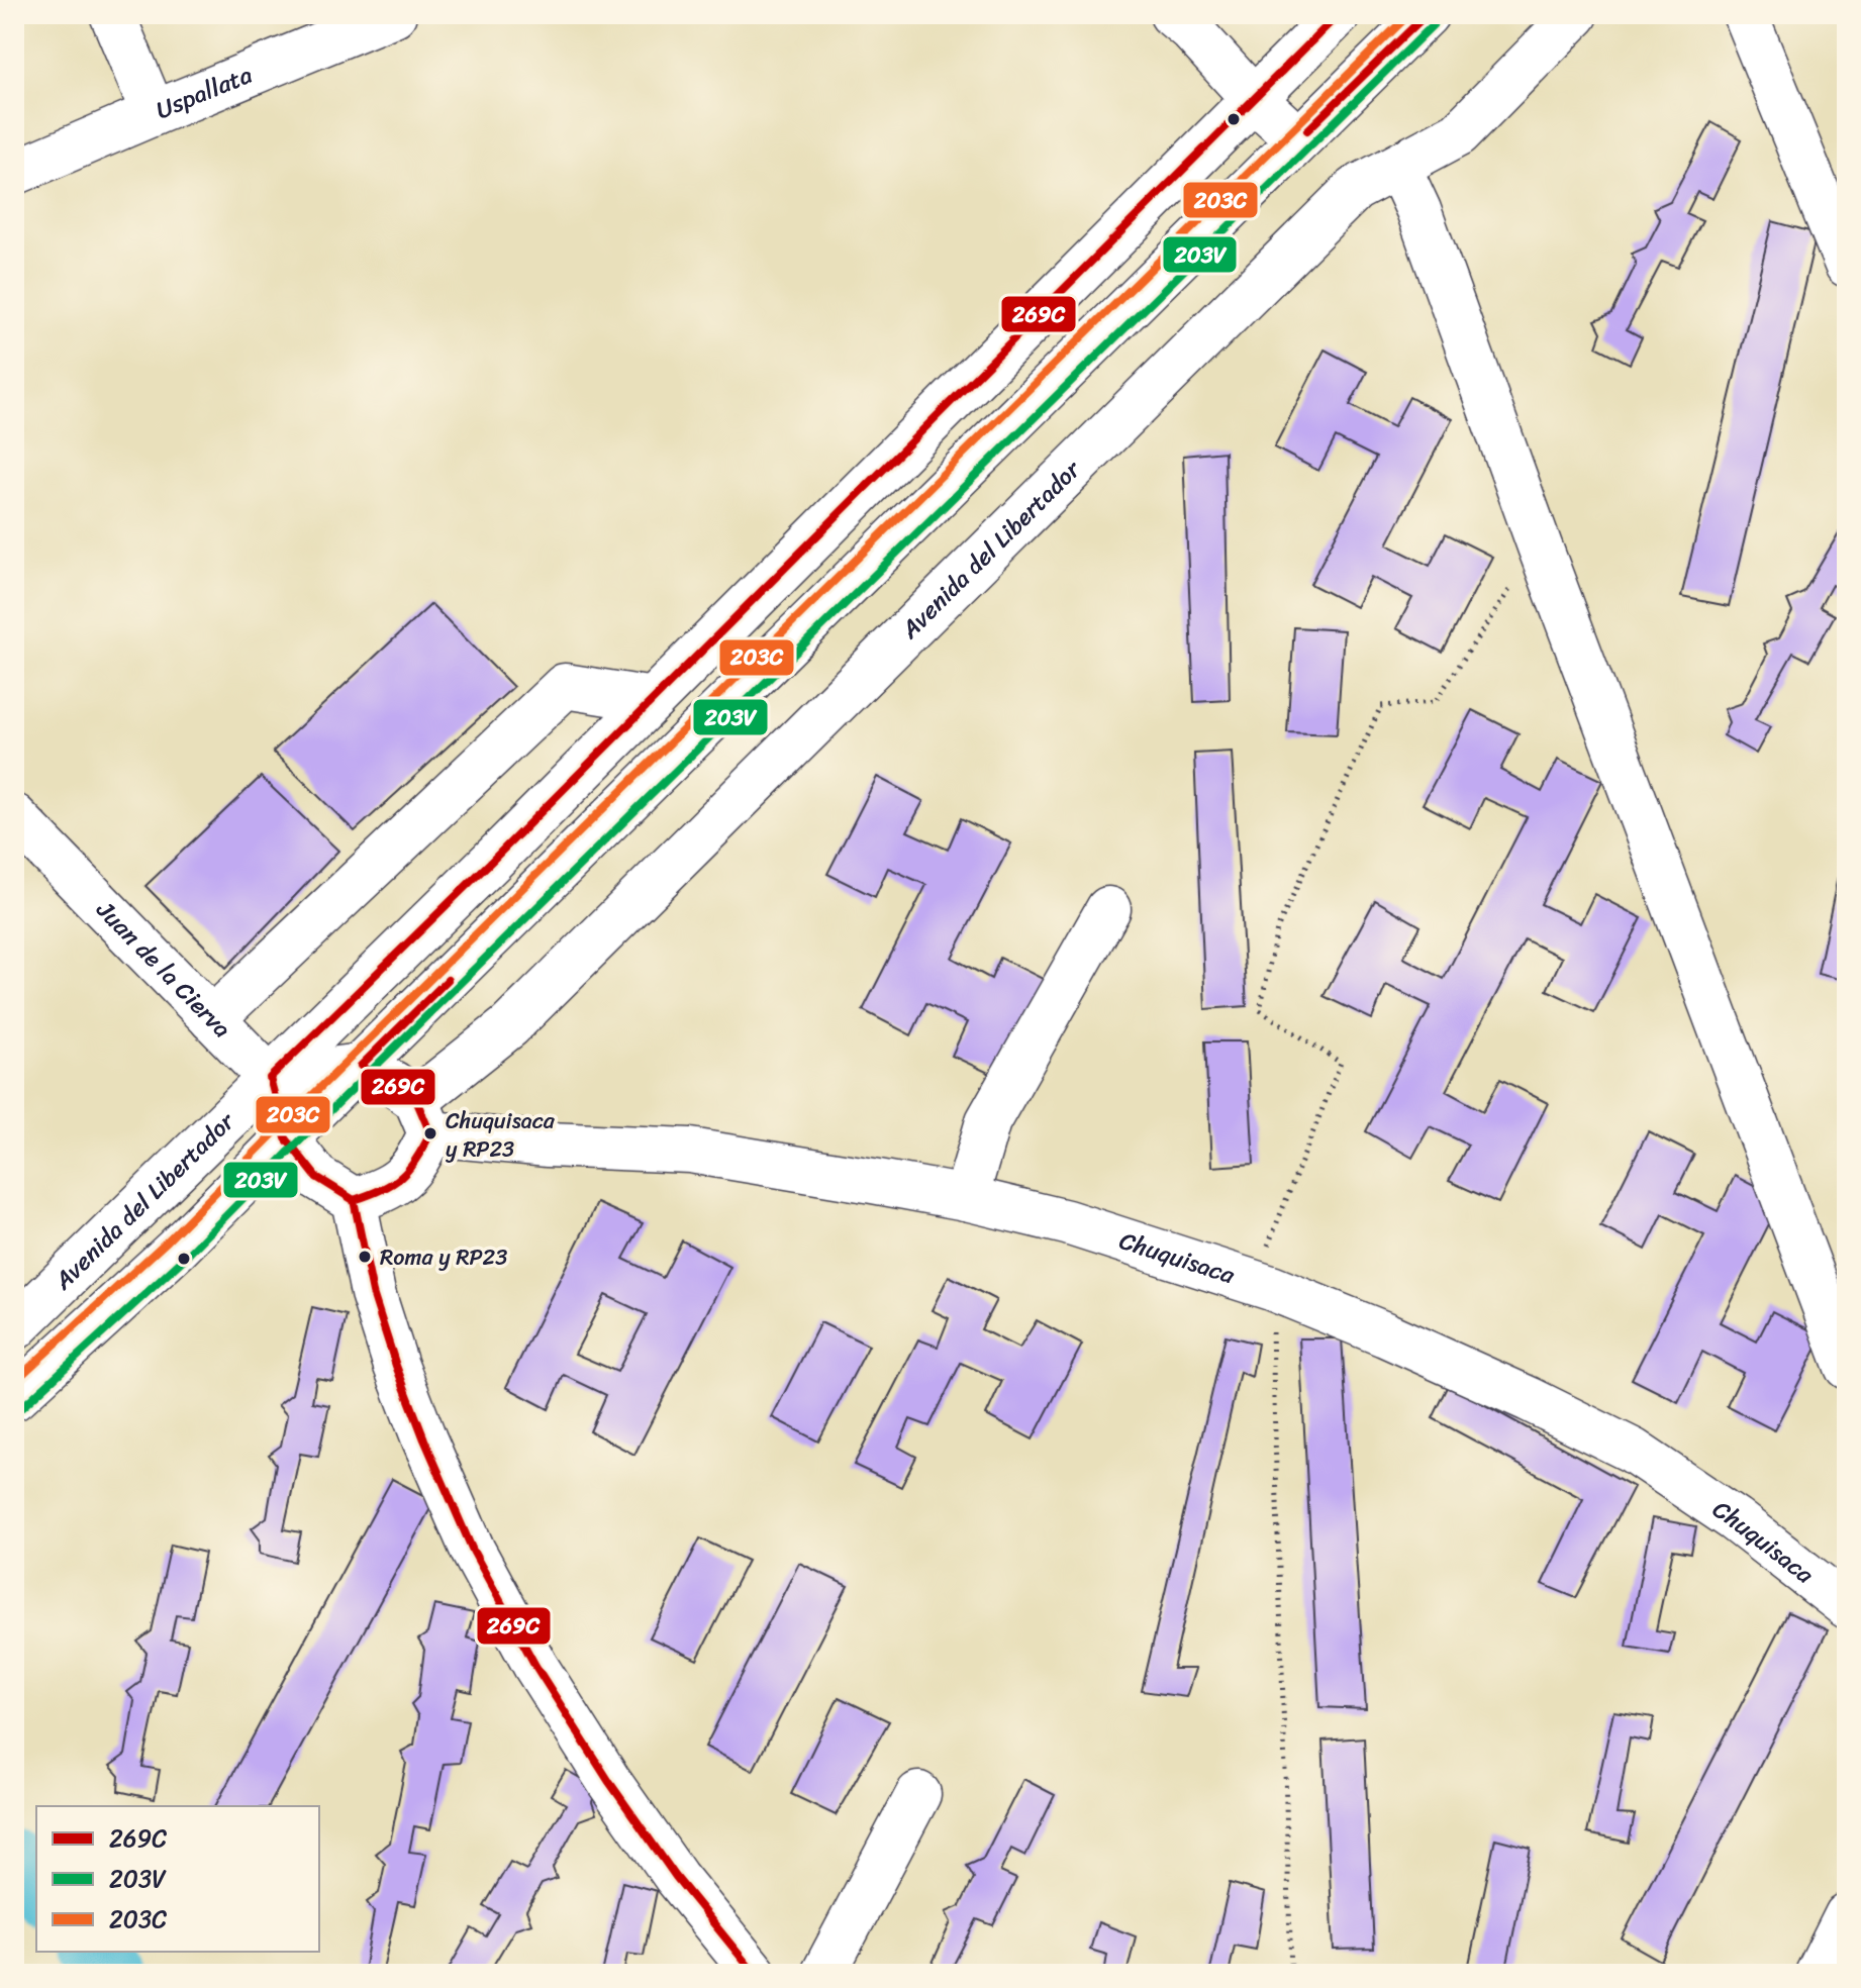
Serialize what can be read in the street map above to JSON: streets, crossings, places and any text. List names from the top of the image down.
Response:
{
  "streets": {
    "street": [
      "Uspallata",
      "Avenida del Libertador",
      "Juan de la Cierva",
      "Chuquisaca"
    ]
  },
  "crossings": [
    ["Avenida del Libertador", "Juan de la Cierva"],
    ["Avenida del Libertador", "Chuquisaca"],
    ["Juan de la Cierva", "Chuquisaca"]
  ],
  "places": ["Chuquisaca y RP23", "Roma y RP23"],
  "lines": ["transit line 269C", "transit line 203C", "transit line 203V"],
  "legend": ["269C", "203V", "203C"]
}
